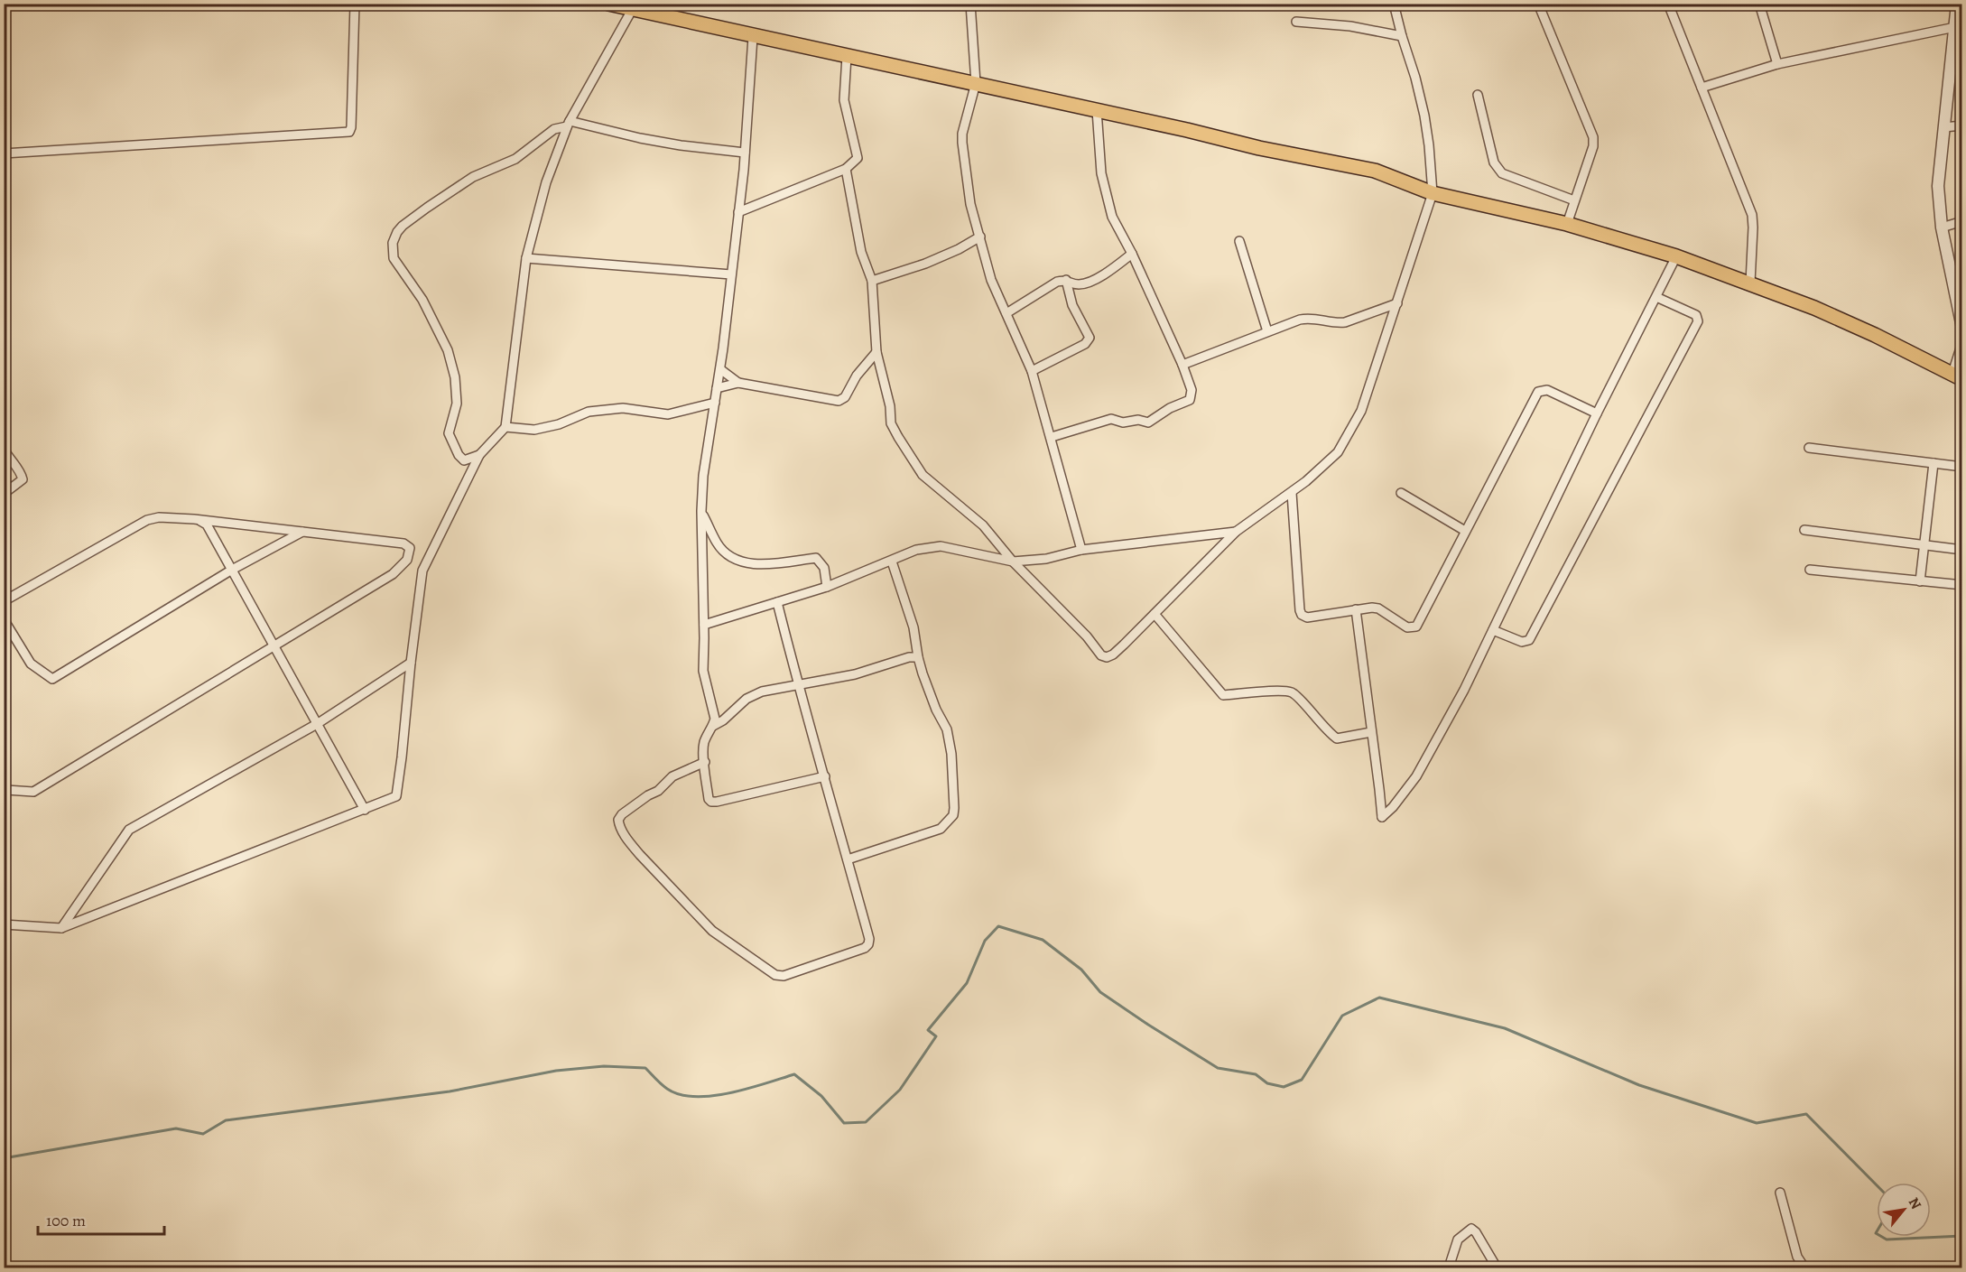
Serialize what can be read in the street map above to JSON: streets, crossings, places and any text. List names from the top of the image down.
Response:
{
  "scale_bar": "100 m",
  "north": "top right"
}
